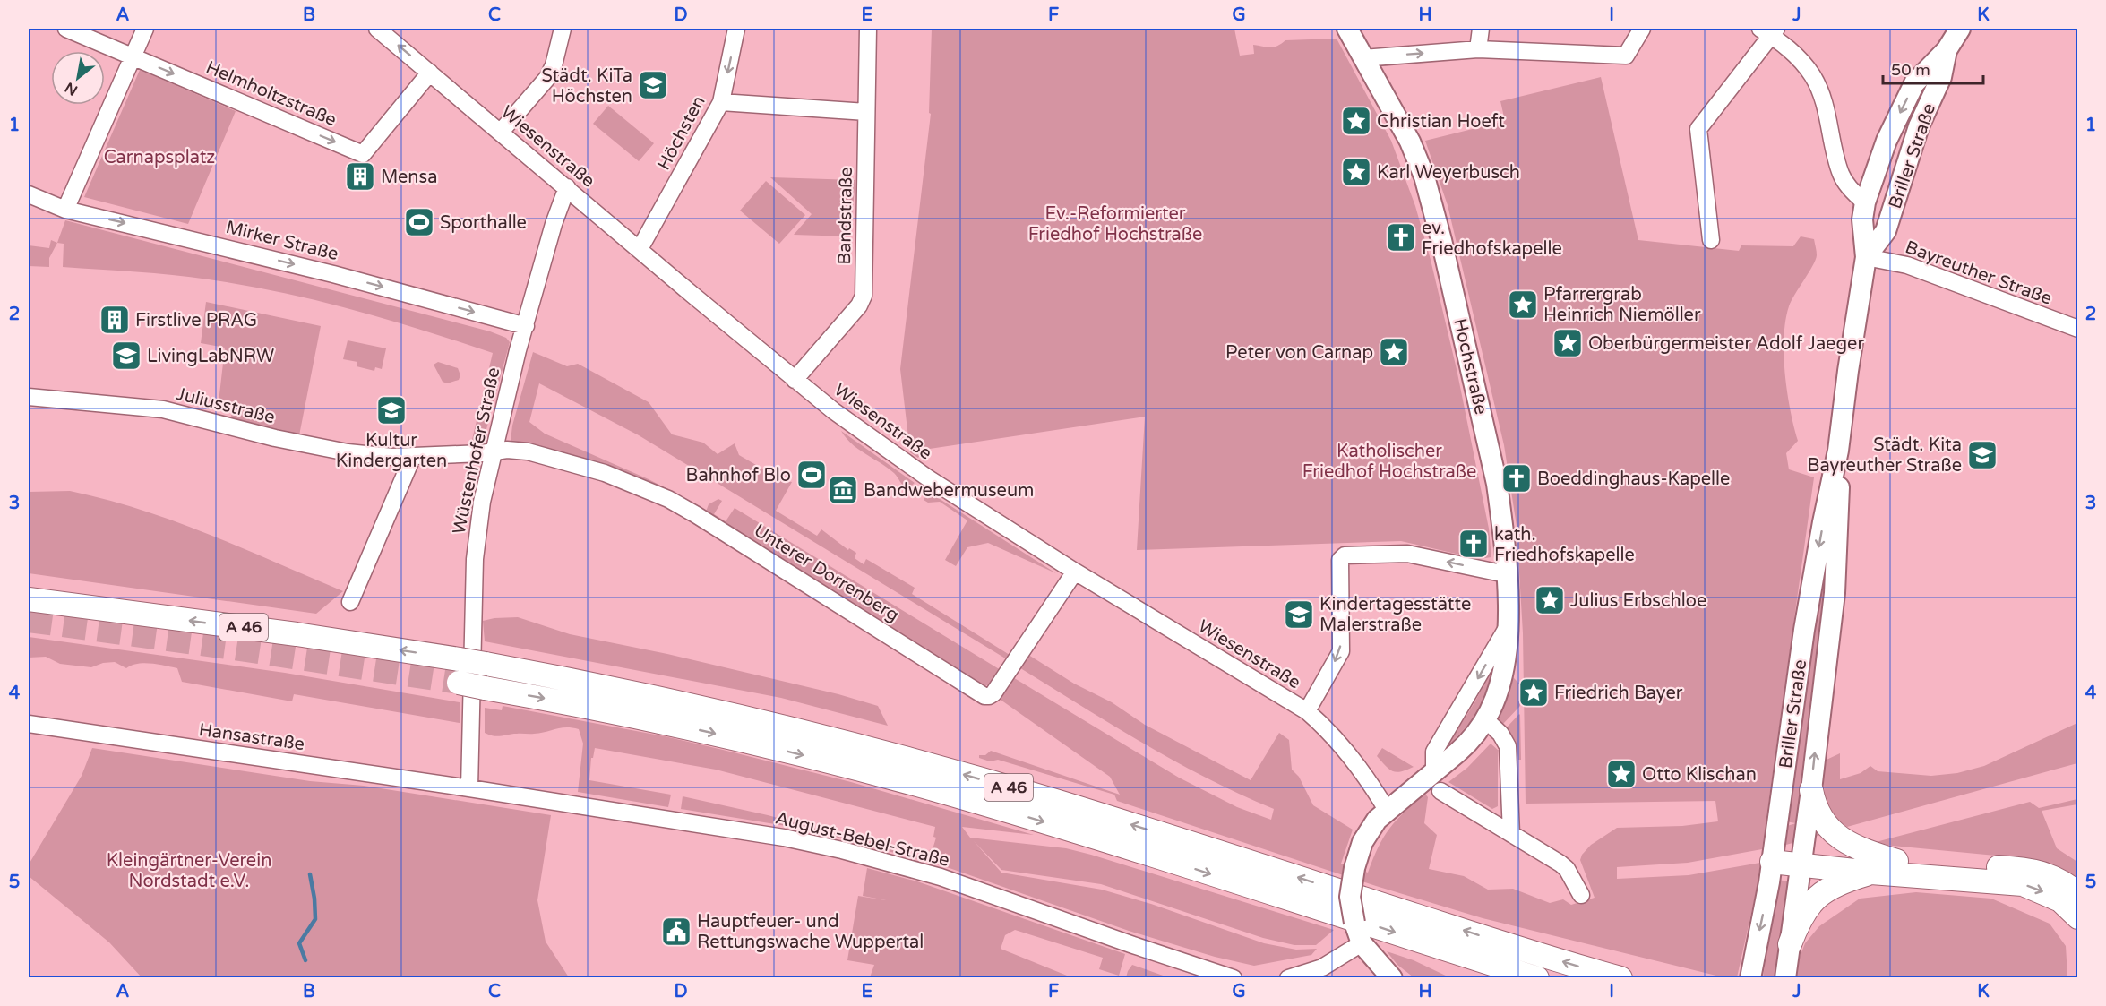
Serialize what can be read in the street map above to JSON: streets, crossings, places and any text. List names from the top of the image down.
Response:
{
  "streets": {
    "highway": ["A 46"],
    "main road": ["Briller Straße", "Hochstraße"],
    "street": [
      "Helmholtzstraße",
      "Höchsten",
      "Wiesenstraße",
      "Bandstraße",
      "Mirker Straße",
      "Bayreuther Straße",
      "Juliusstraße",
      "Wüstenhofer Straße",
      "Unterer Dorrenberg",
      "Hansastraße",
      "August-Bebel-Straße"
    ]
  },
  "crossings": [
    ["Helmholtzstraße", "Wiesenstraße"],
    ["Höchsten", "Wiesenstraße"],
    ["Wiesenstraße", "Bandstraße"],
    ["Wiesenstraße", "Hochstraße"],
    ["Wiesenstraße", "Wüstenhofer Straße"],
    ["Wiesenstraße", "Unterer Dorrenberg"],
    ["Briller Straße", "Bayreuther Straße"],
    ["Mirker Straße", "Wüstenhofer Straße"],
    ["Juliusstraße", "Wüstenhofer Straße"],
    ["Juliusstraße", "Unterer Dorrenberg"],
    ["Wüstenhofer Straße", "Unterer Dorrenberg"],
    ["Wüstenhofer Straße", "Hansastraße"],
    ["Wüstenhofer Straße", "August-Bebel-Straße"],
    ["Hansastraße", "August-Bebel-Straße"]
  ],
  "one_way": ["Helmholtzstraße", "Mirker Straße"],
  "parks": [
    "Carnapsplatz",
    "Ev.-Reformierter Friedhof Hochstraße",
    "Katholischer Friedhof Hochstraße",
    "Kleingärtner-Verein Nordstadt e.V."
  ],
  "places": {
    "school or university": [
      "Städt. KiTa Höchsten",
      "LivingLabNRW",
      "Kultur Kindergarten",
      "Städt. Kita Bayreuther Straße",
      "Kindertagesstätte Malerstraße"
    ],
    "place": [
      "Christian Hoeft",
      "Karl Weyerbusch",
      "Pfarrergrab Heinrich Niemöller",
      "Oberbürgermeister Adolf Jaeger",
      "Peter von Carnap",
      "Julius Erbschloe",
      "Friedrich Bayer",
      "Otto Klischan"
    ],
    "building": ["Mensa", "Firstlive PRAG"],
    "sports": ["Sporthalle", "Bahnhof Blo"],
    "church": ["ev. Friedhofskapelle", "Boeddinghaus-Kapelle", "kath. Friedhofskapelle"],
    "museum": ["Bandwebermuseum"],
    "public building": ["Hauptfeuer- und Rettungswache Wuppertal"]
  },
  "scale_bar": "50 m",
  "north": "bottom left",
  "grid": {
    "columns": [
      "A",
      "B",
      "C",
      "D",
      "E",
      "F",
      "G",
      "H",
      "I",
      "J",
      "K"
    ],
    "rows": [
      "1",
      "2",
      "3",
      "4",
      "5"
    ]
  }
}
